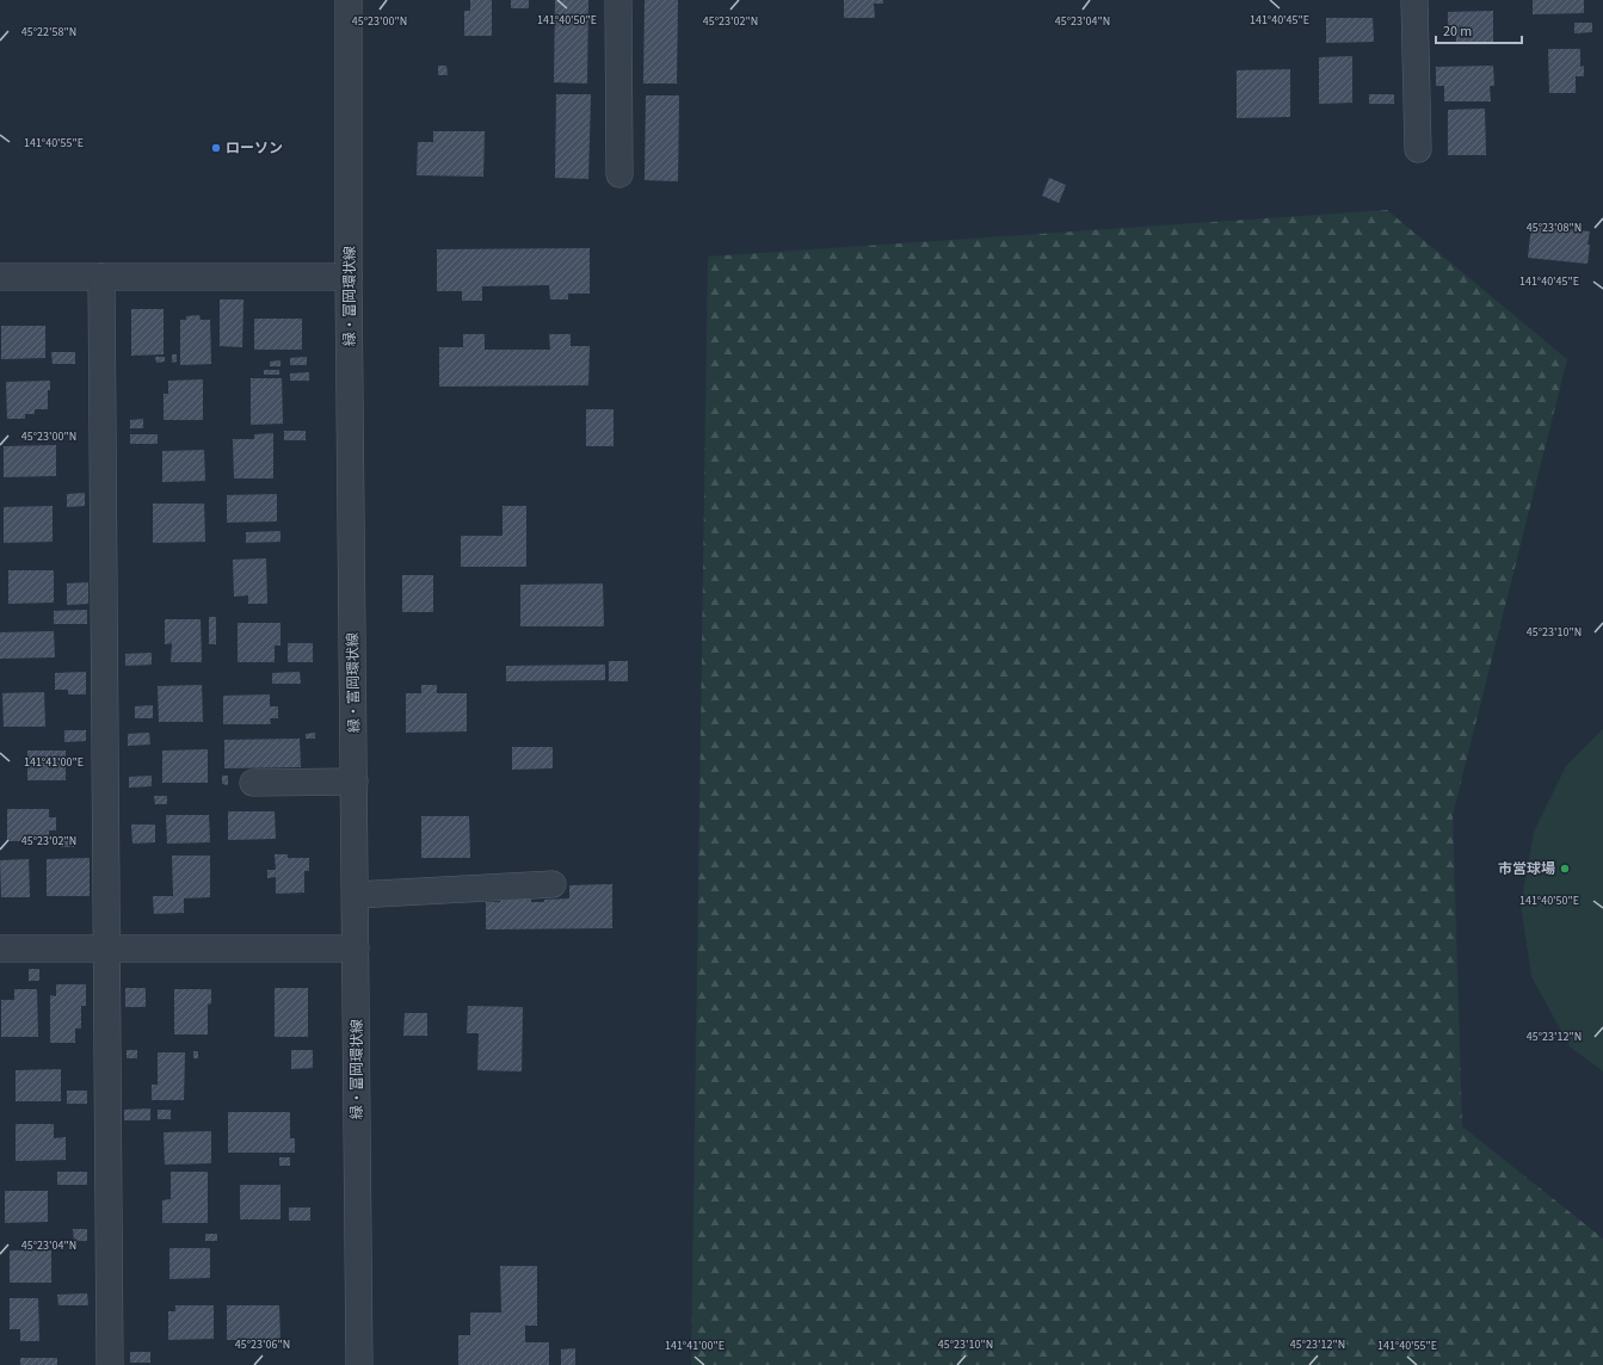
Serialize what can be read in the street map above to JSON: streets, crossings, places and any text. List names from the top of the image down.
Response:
{
  "streets": {
    "street": ["緑・富岡環状線"]
  },
  "places": ["ローソン", "市営球場"],
  "scale_bar": "20 m",
  "coordinates": [
    "141°40'50\"E",
    "141°40'45\"E",
    "45°23'04\"N",
    "45°23'00\"N",
    "45°23'02\"N",
    "45°22'58\"N",
    "141°40'55\"E",
    "45°23'08\"N",
    "45°23'10\"N",
    "141°41'00\"E",
    "45°23'12\"N",
    "45°23'06\"N"
  ]
}
